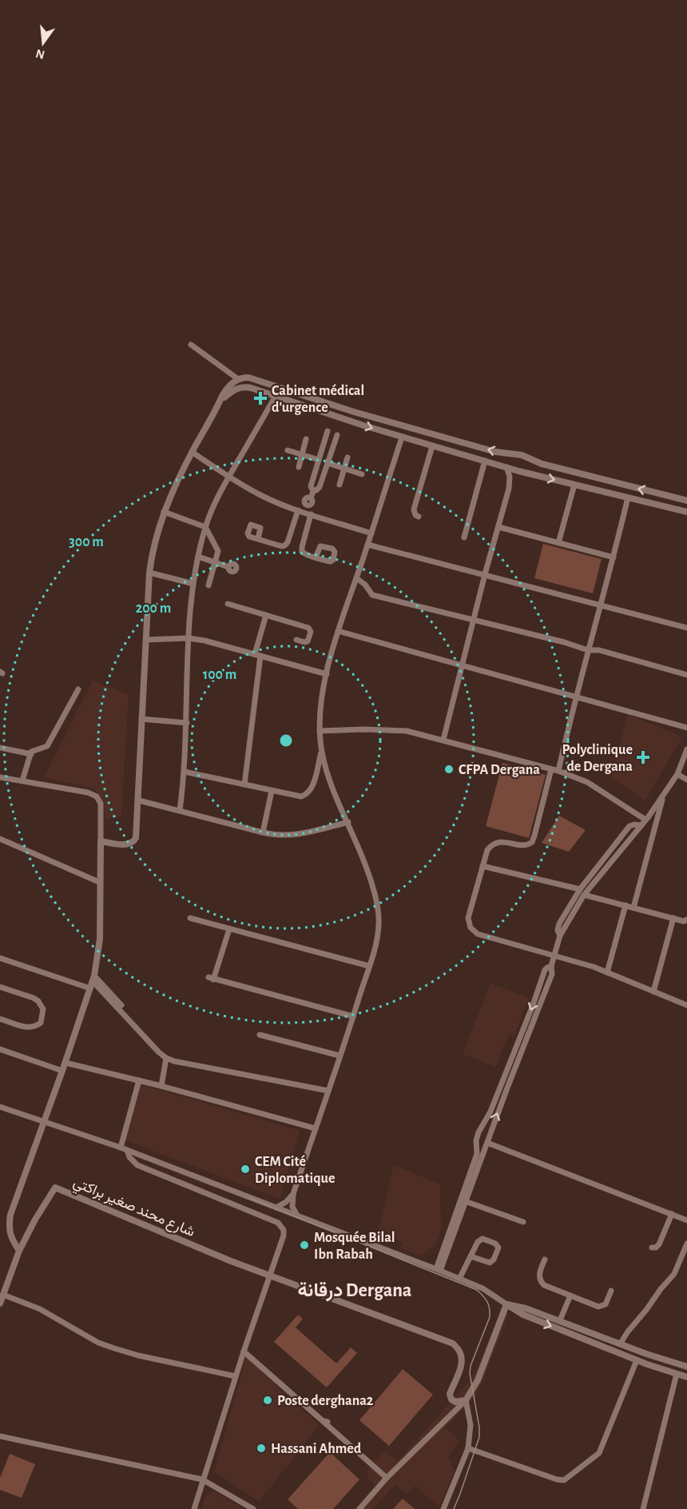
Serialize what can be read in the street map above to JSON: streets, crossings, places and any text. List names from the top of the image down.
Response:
{
  "streets": {
    "street": ["شارع محند صغير براكتي"]
  },
  "districts": ["درقانة Dergana"],
  "places": {
    "health": ["Cabinet médical d'urgence", "Polyclinique de Dergana"],
    "other": [
      "CFPA Dergana",
      "CEM Cité Diplomatique",
      "Mosquée Bilal Ibn Rabah",
      "Poste derghana2",
      "Hassani Ahmed"
    ]
  },
  "north": "bottom",
  "rings": ["300 m", "200 m", "100 m"]
}
